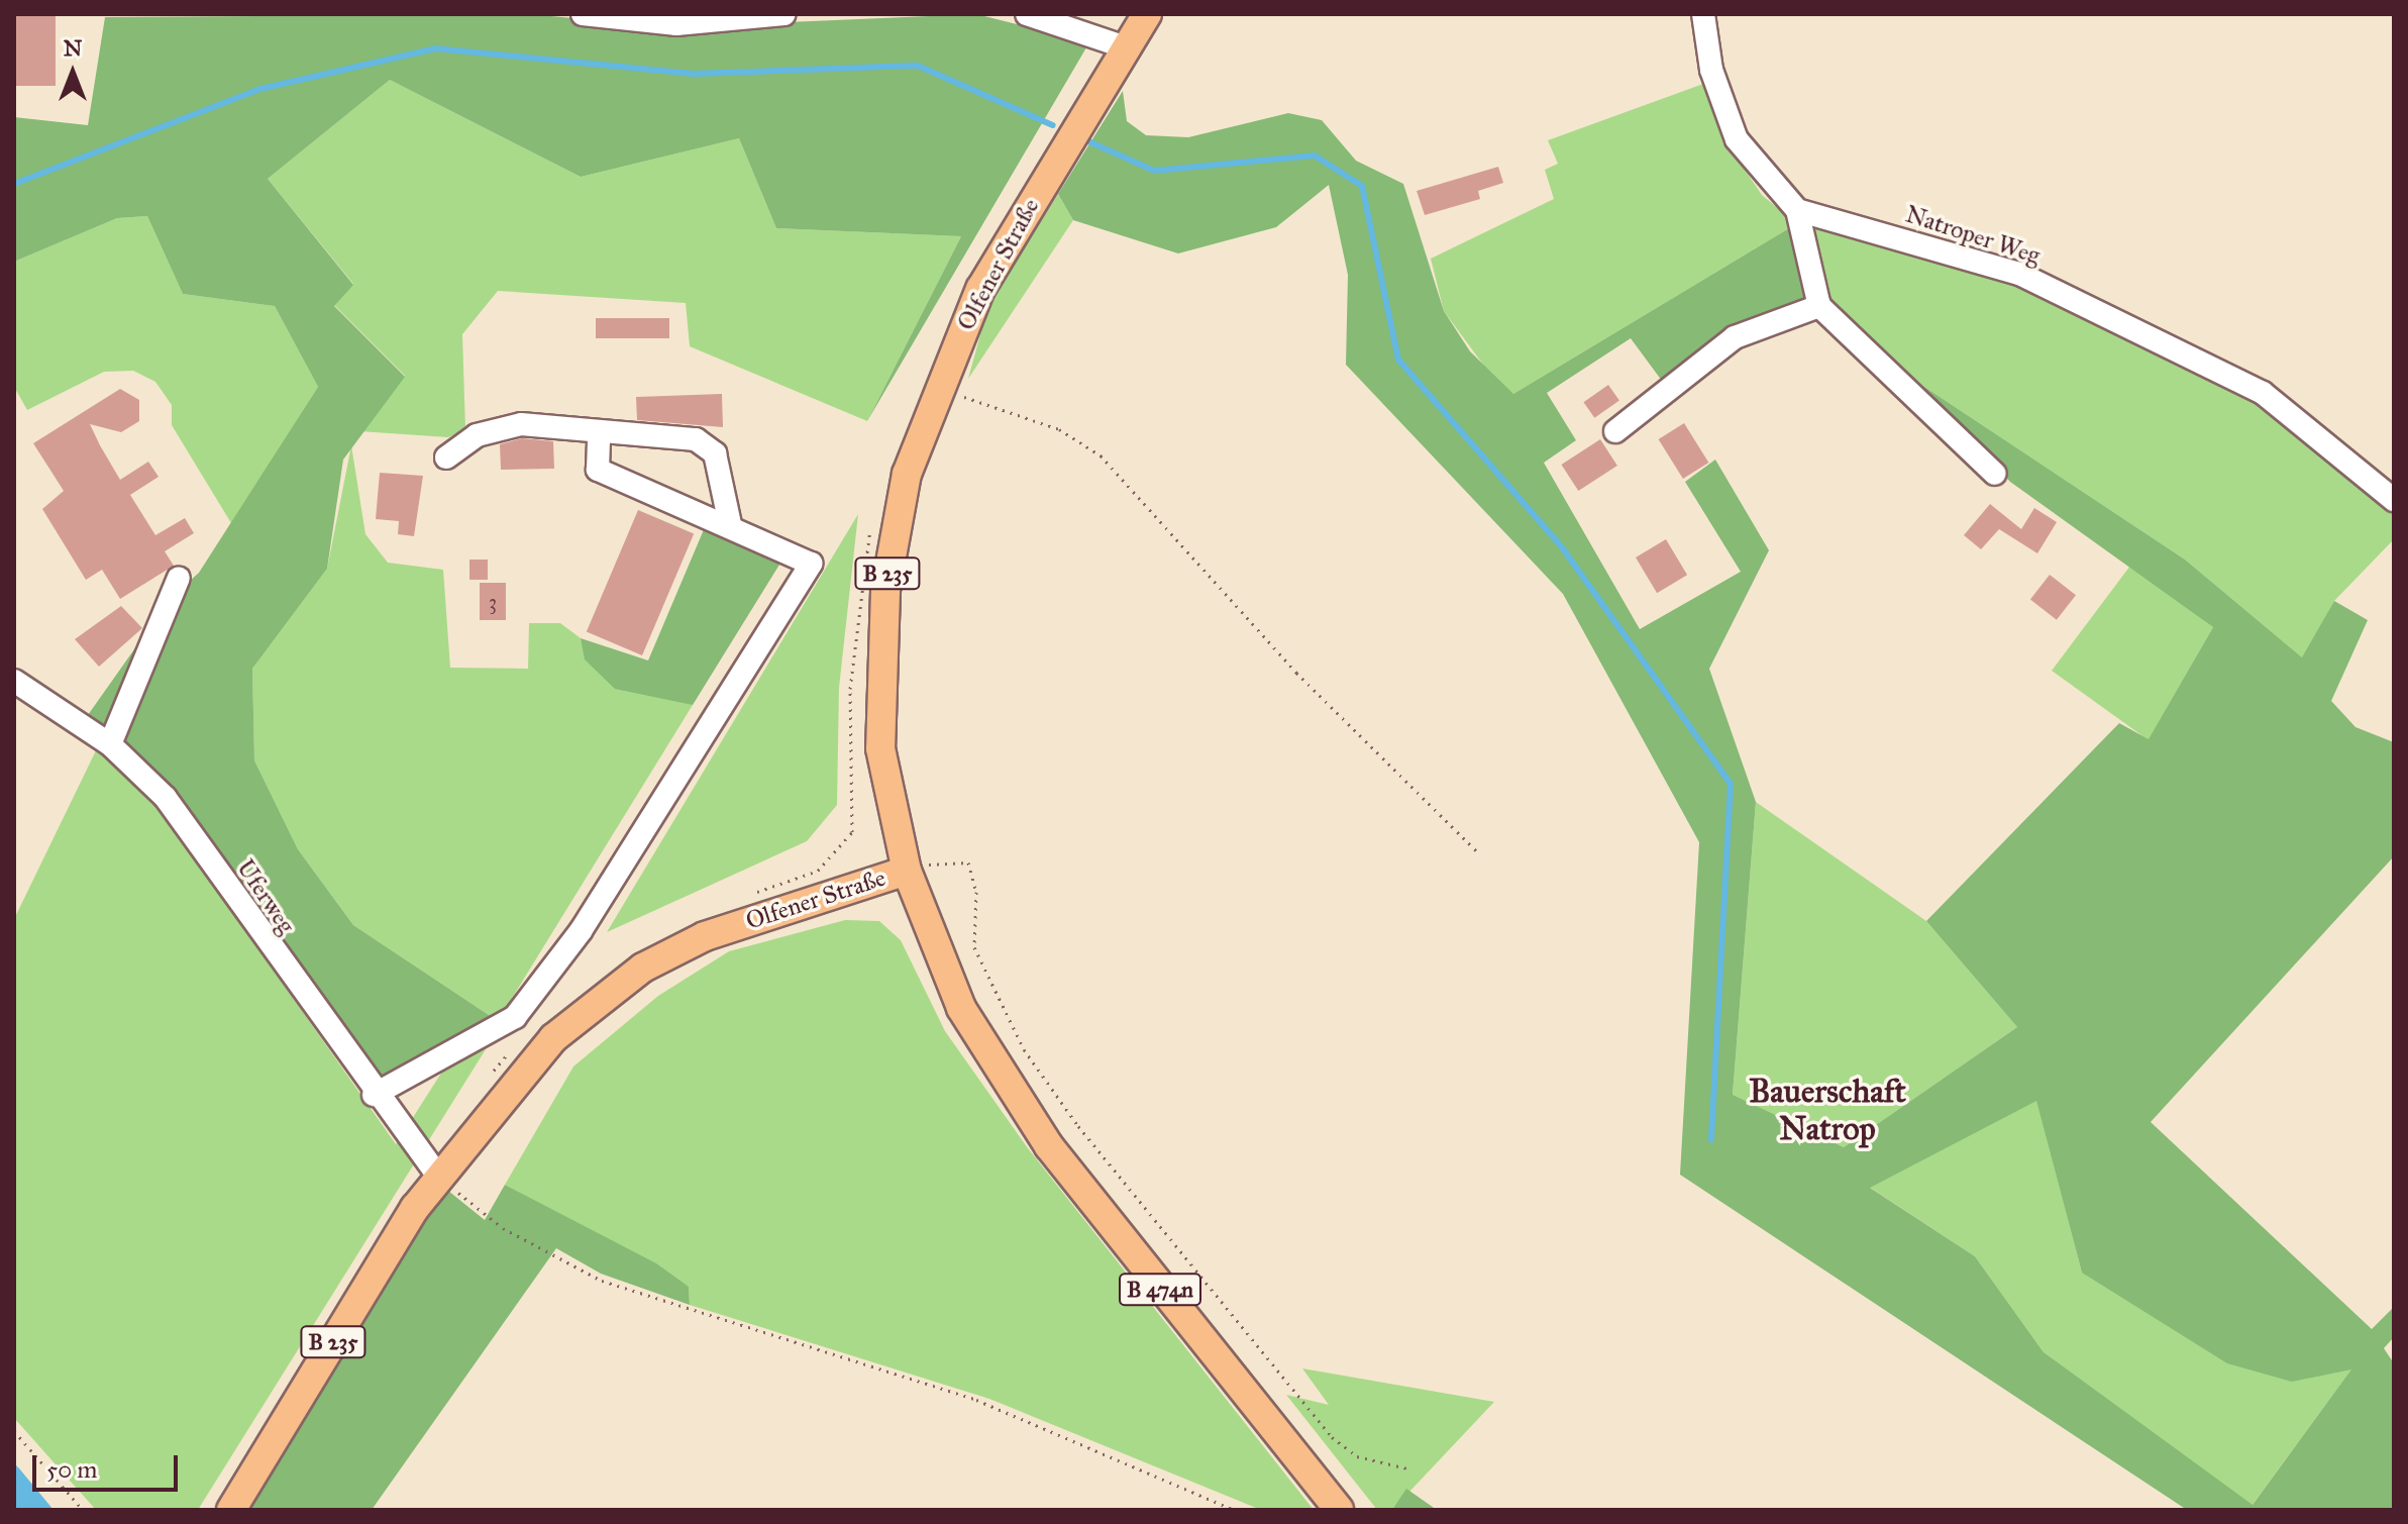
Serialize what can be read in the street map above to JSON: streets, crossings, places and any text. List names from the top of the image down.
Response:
{
  "streets": {
    "main road": ["Olfener Straße", "B 235", "B 474n"],
    "street": ["Natroper Weg", "Uferweg"]
  },
  "crossings": [
    ["Olfener Straße", "Uferweg"],
    ["Olfener Straße", "B 474n"]
  ],
  "districts": ["Bauerschaft Natrop"],
  "house_numbers": ["3"],
  "scale_bar": "50 m",
  "north": "top"
}
